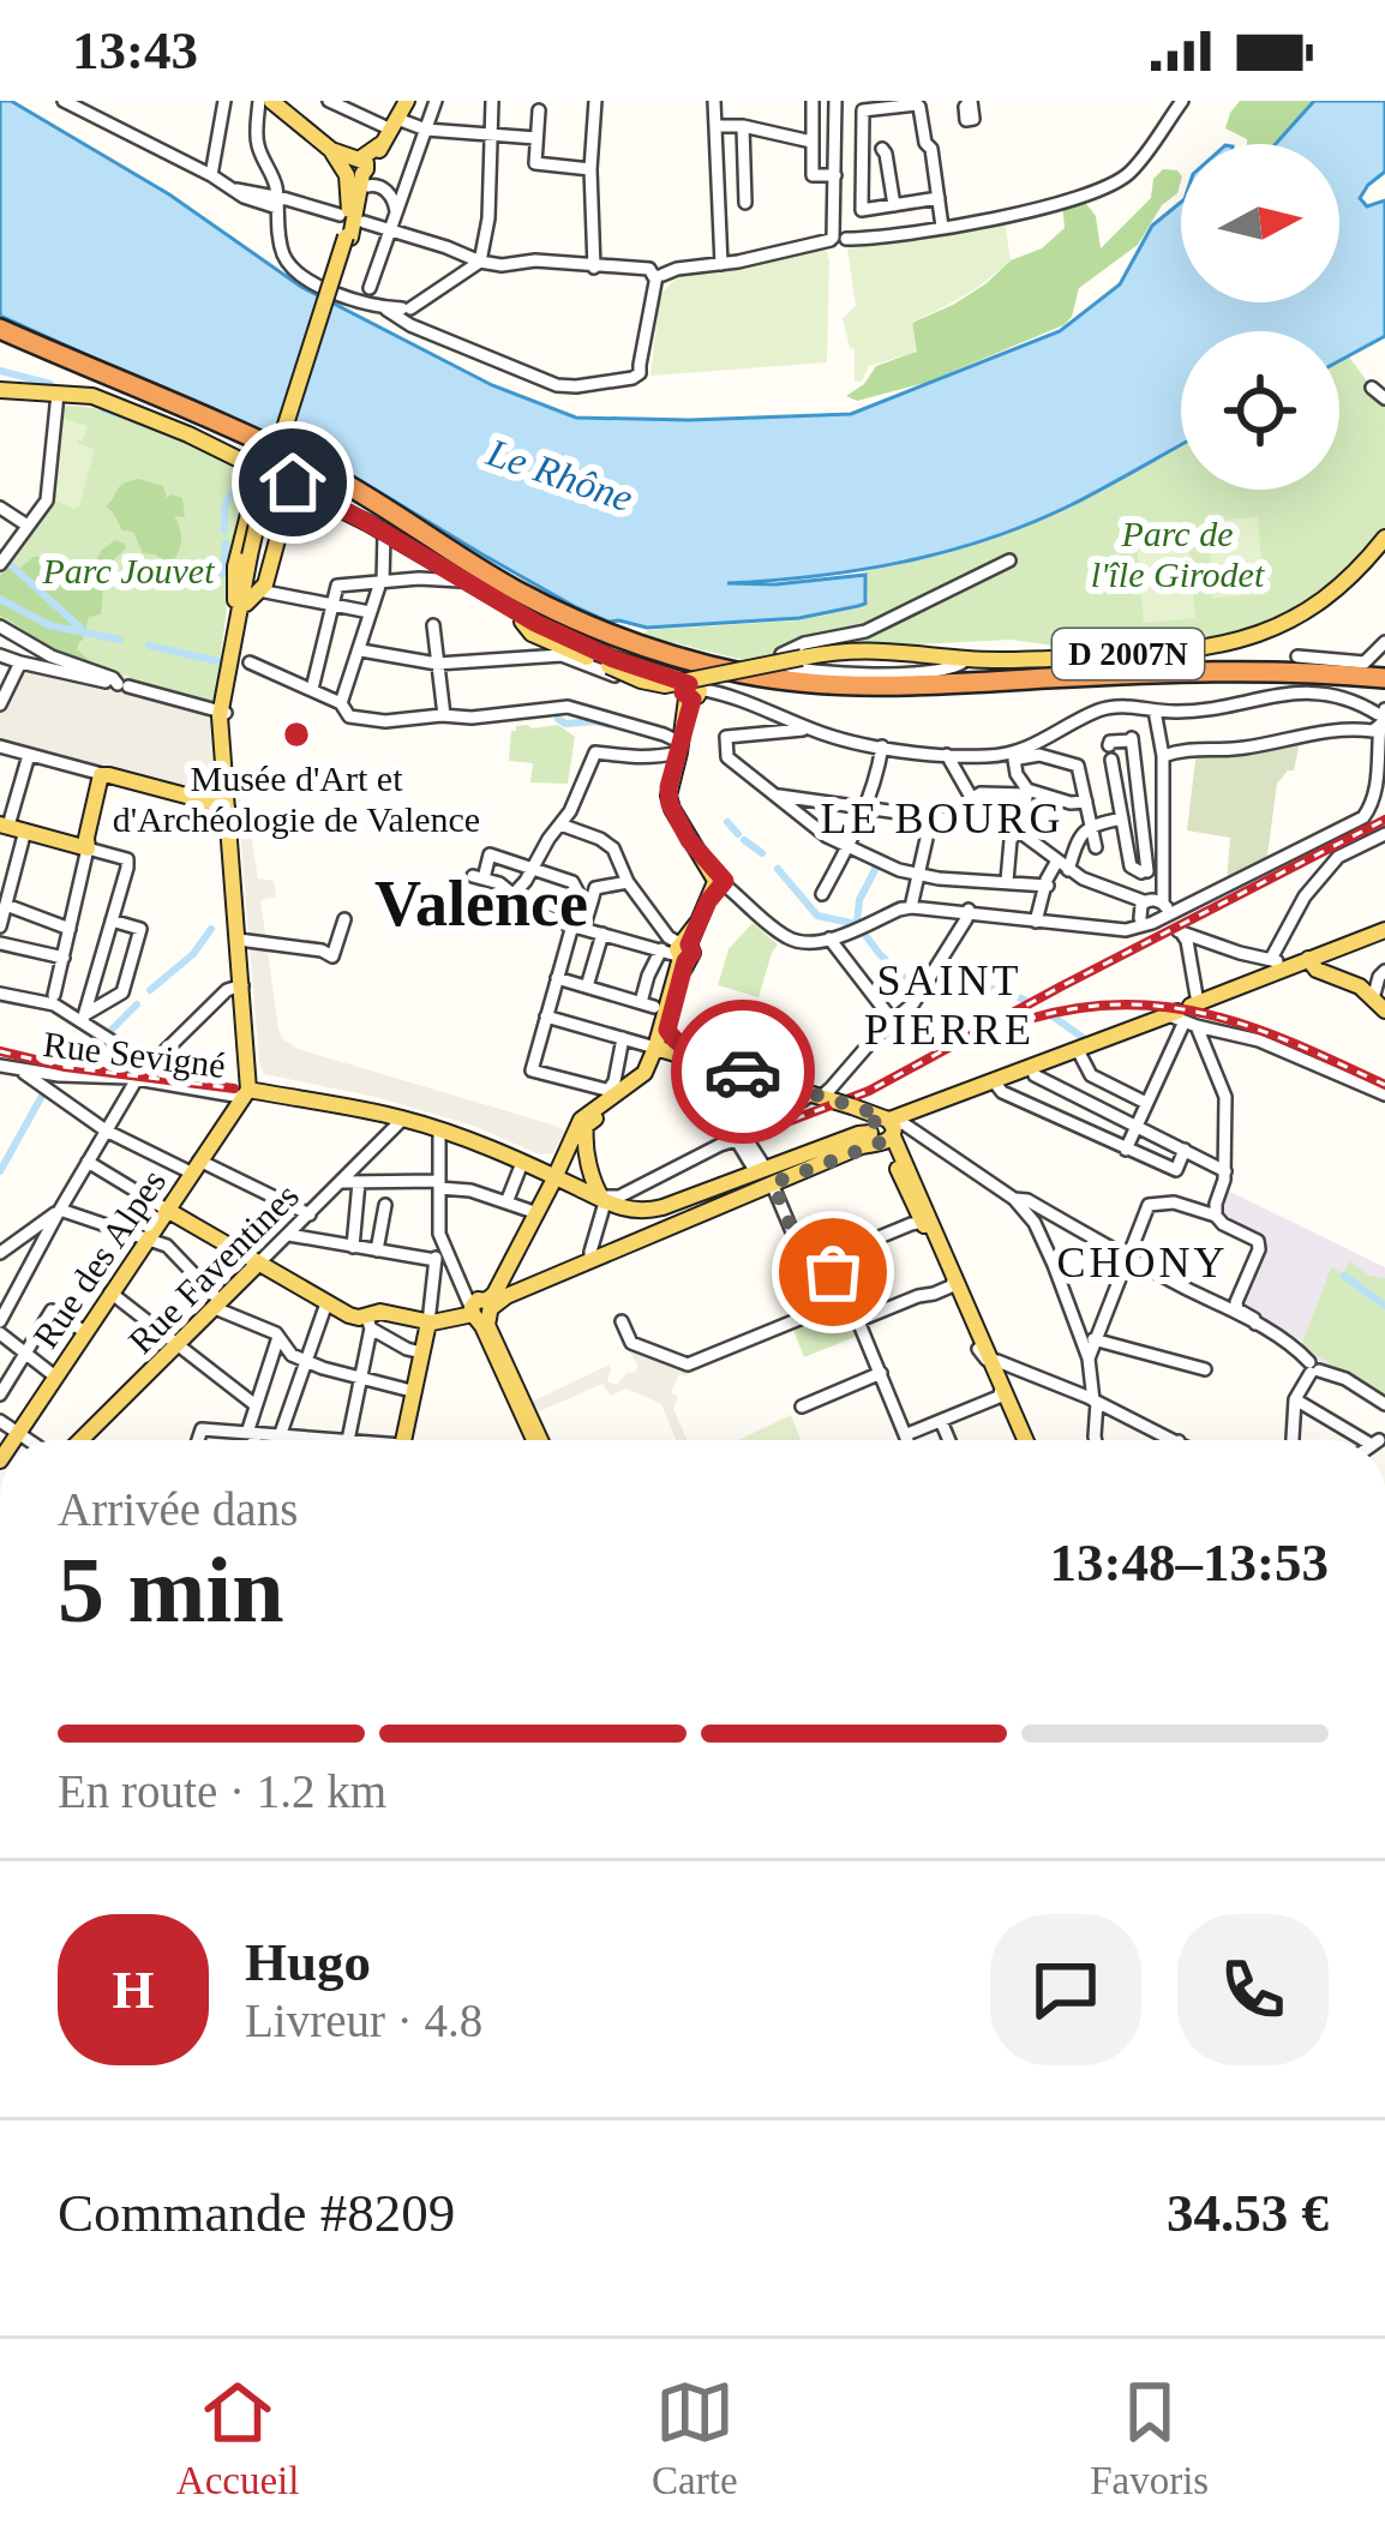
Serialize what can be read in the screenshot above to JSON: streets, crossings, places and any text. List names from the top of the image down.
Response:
{
  "streets": {
    "main road": ["D 2007N", "Rue des Alpes", "Rue Faventines"],
    "street": ["Rue Sevigné"]
  },
  "crossings": [
    ["Rue Sevigné", "Rue des Alpes"]
  ],
  "districts": [
    "LE BOURG",
    "Valence",
    "SAINT PIERRE",
    "CHONY"
  ],
  "water": ["Le Rhône"],
  "parks": ["Parc de l'île Girodet", "Parc Jouvet"],
  "places": ["Musée d'Art et d'Archéologie de Valence"],
  "north": "right",
  "page": {
    "status": "13:43",
    "heading": ["5 min", "Arrivée dans", "13:48–13:53"],
    "panel": [
      "Hugo",
      "Livreur · 4.8",
      "Commande #8209",
      "34.53 €"
    ],
    "bar": "En route · 1.2 km",
    "round": "H",
    "tabs": ["Accueil", "Carte", "Favoris"]
  }
}
